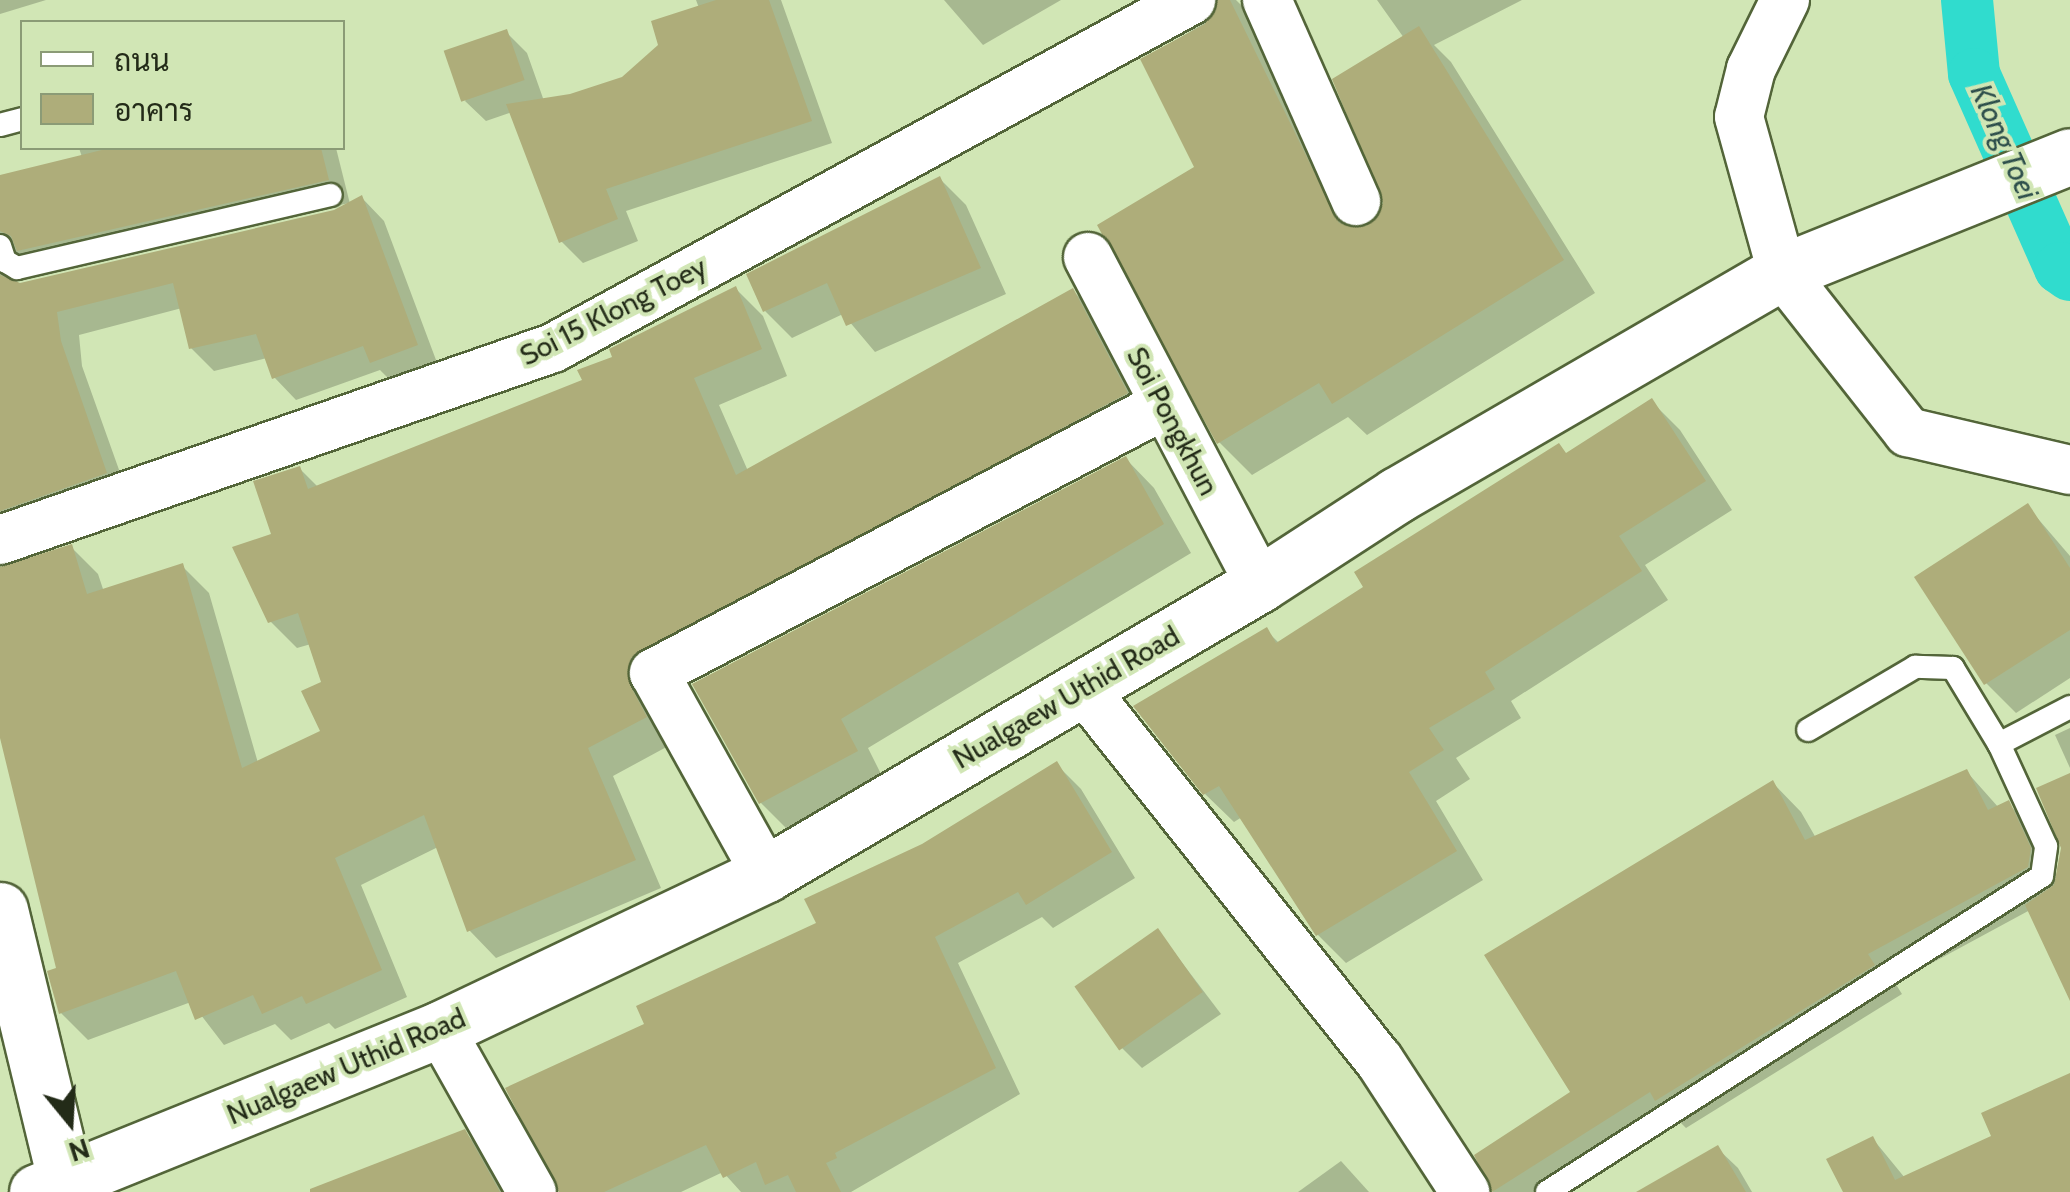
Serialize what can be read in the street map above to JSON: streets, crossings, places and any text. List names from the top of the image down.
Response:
{
  "streets": {
    "street": ["Soi 15 Klong Toey", "Soi Pongkhun", "Nualgaew Uthid Road"]
  },
  "crossings": [
    ["Soi Pongkhun", "Nualgaew Uthid Road"]
  ],
  "water": ["Klong Toei"],
  "legend": ["ถนน", "อาคาร"],
  "north": "bottom"
}
